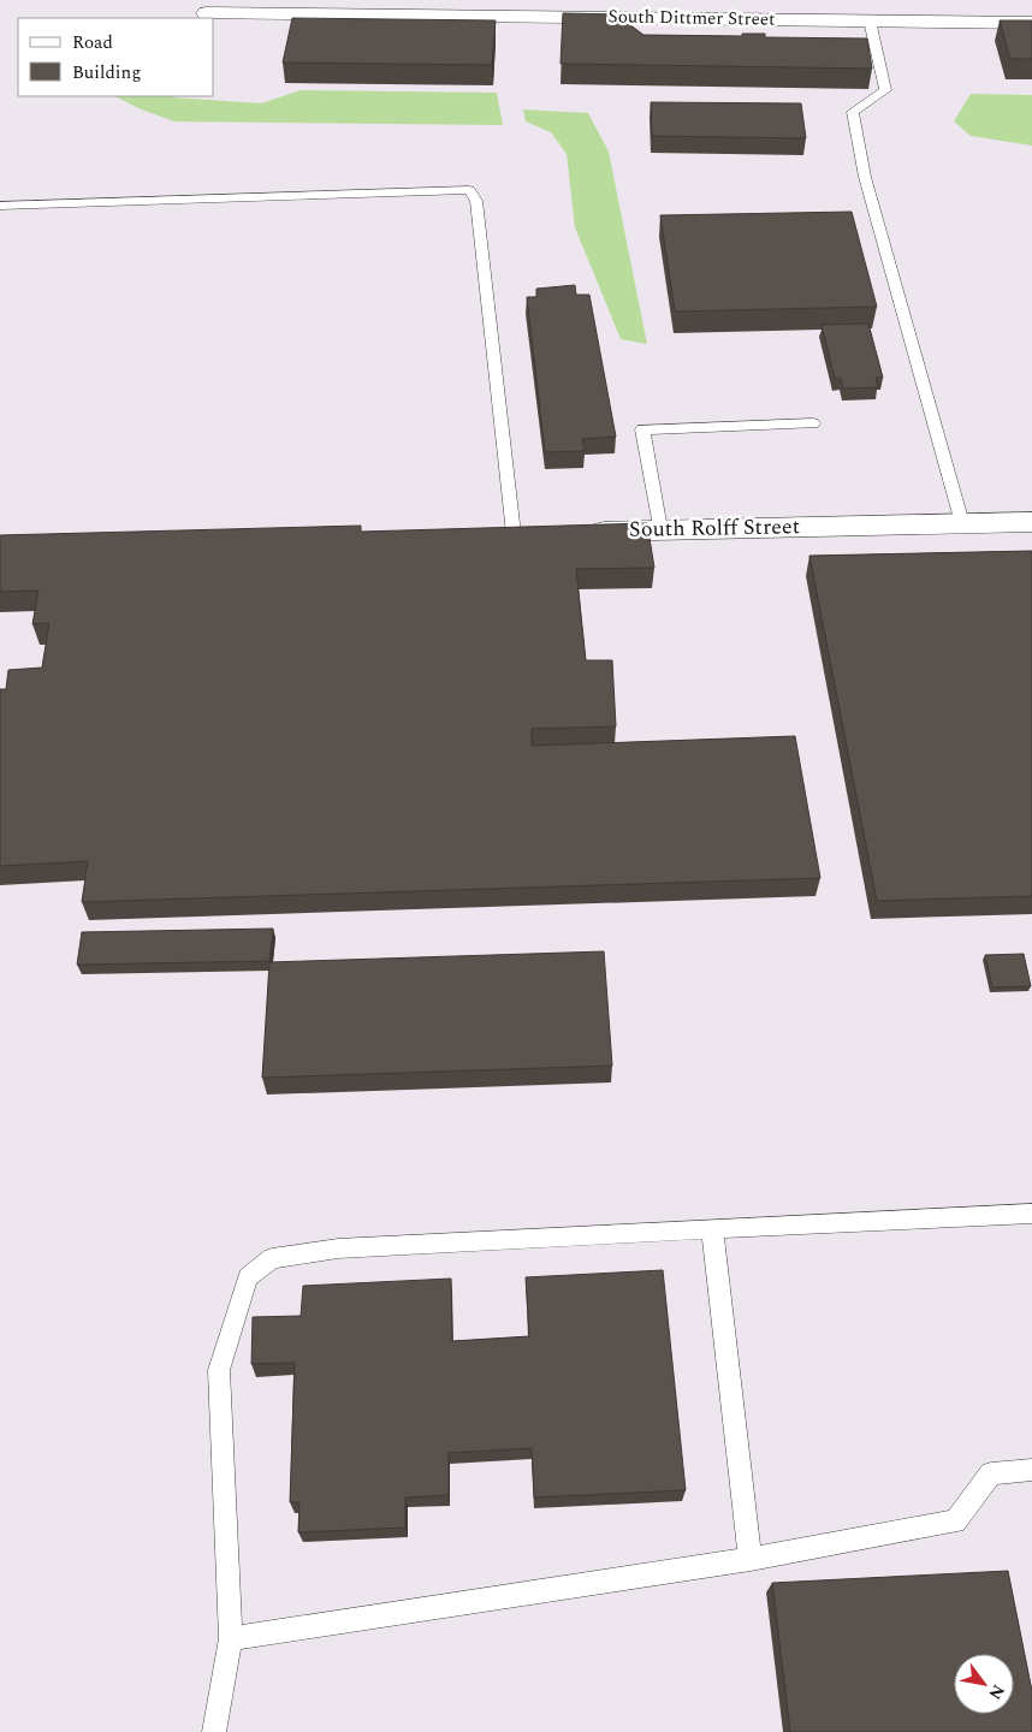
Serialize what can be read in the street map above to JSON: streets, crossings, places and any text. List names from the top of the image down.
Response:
{
  "streets": {
    "street": ["South Dittmer Street", "South Rolff Street"]
  },
  "legend": ["Road", "Building"],
  "north": "bottom right"
}
